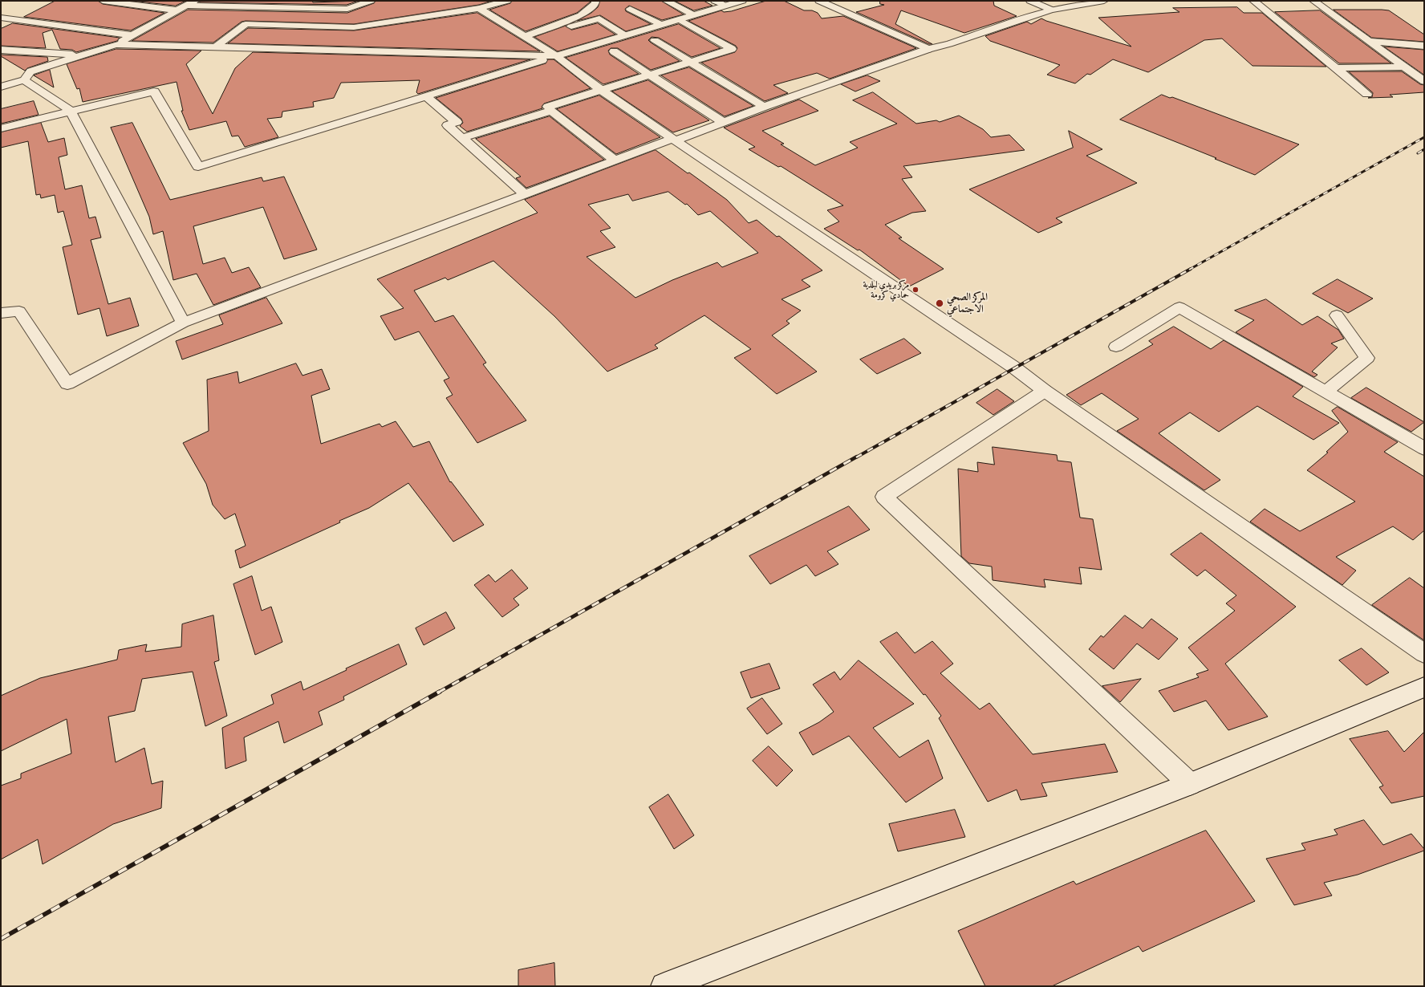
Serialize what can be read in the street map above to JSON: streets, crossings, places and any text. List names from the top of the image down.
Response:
{
  "places": ["مركز بريدي لبلدية حمادي كرومة", "المركز الصحي الاجتماعي"]
}
